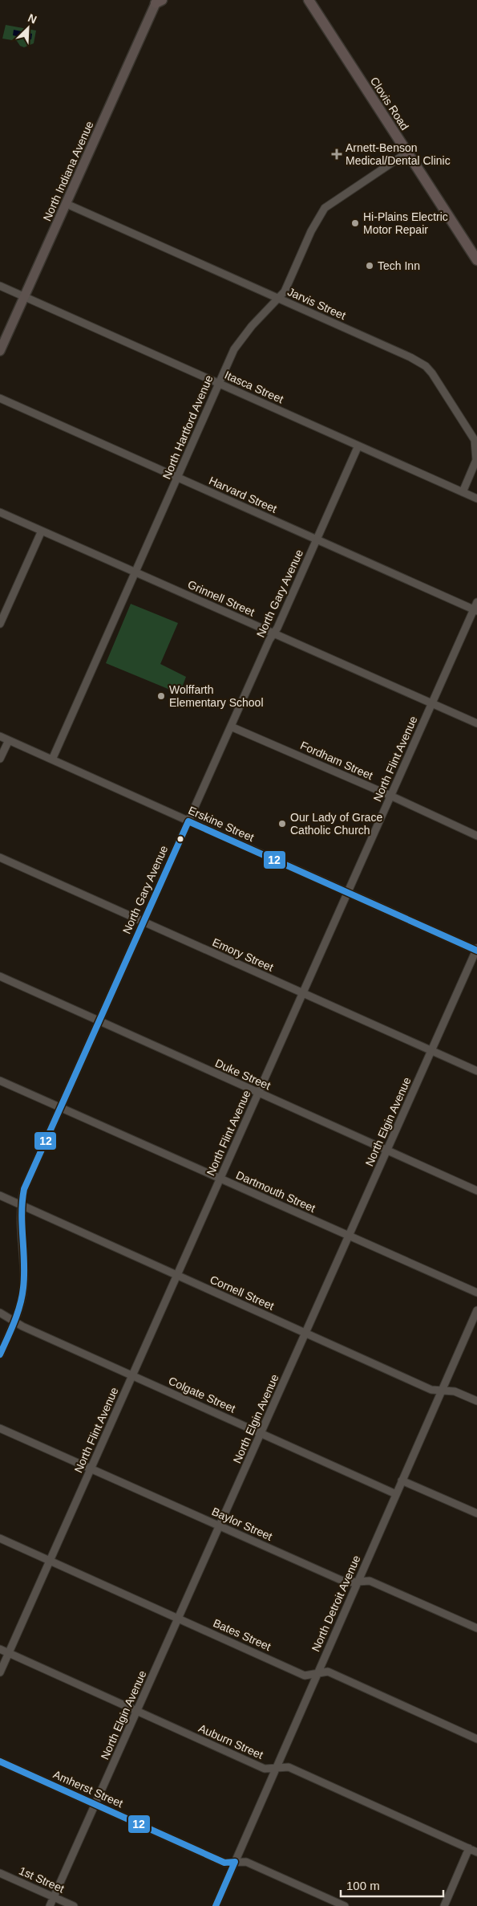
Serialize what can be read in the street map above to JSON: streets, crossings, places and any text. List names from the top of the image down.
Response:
{
  "streets": {
    "highway": ["Clovis Road"],
    "main road": ["North Indiana Avenue"],
    "street": [
      "Jarvis Street",
      "Itasca Street",
      "North Hartford Avenue",
      "Harvard Street",
      "North Gary Avenue",
      "Grinnell Street",
      "North Flint Avenue",
      "Fordham Street",
      "Erskine Street",
      "Emory Street",
      "Duke Street",
      "North Elgin Avenue",
      "Dartmouth Street",
      "Cornell Street",
      "Colgate Street",
      "Baylor Street",
      "North Detroit Avenue",
      "Bates Street",
      "Auburn Street",
      "Amherst Street",
      "1st Street"
    ]
  },
  "crossings": [
    ["Clovis Road", "North Hartford Avenue"],
    ["North Indiana Avenue", "Jarvis Street"],
    ["North Indiana Avenue", "Itasca Street"],
    ["Jarvis Street", "Itasca Street"],
    ["Jarvis Street", "North Hartford Avenue"],
    ["Itasca Street", "North Hartford Avenue"],
    ["Itasca Street", "North Gary Avenue"],
    ["North Hartford Avenue", "Harvard Street"],
    ["North Hartford Avenue", "Grinnell Street"],
    ["North Hartford Avenue", "Erskine Street"],
    ["Harvard Street", "North Gary Avenue"],
    ["Harvard Street", "North Flint Avenue"],
    ["North Gary Avenue", "Grinnell Street"],
    ["North Gary Avenue", "Fordham Street"],
    ["North Gary Avenue", "Erskine Street"],
    ["North Gary Avenue", "Emory Street"],
    ["North Gary Avenue", "Duke Street"],
    ["North Gary Avenue", "Dartmouth Street"],
    ["North Gary Avenue", "Cornell Street"],
    ["North Gary Avenue", "Colgate Street"],
    ["Grinnell Street", "North Flint Avenue"],
    ["North Flint Avenue", "Fordham Street"],
    ["North Flint Avenue", "Erskine Street"],
    ["North Flint Avenue", "Emory Street"],
    ["North Flint Avenue", "Duke Street"],
    ["North Flint Avenue", "Dartmouth Street"],
    ["North Flint Avenue", "Cornell Street"],
    ["North Flint Avenue", "Colgate Street"],
    ["North Flint Avenue", "Baylor Street"],
    ["North Flint Avenue", "Bates Street"],
    ["North Flint Avenue", "Auburn Street"],
    ["Erskine Street", "North Elgin Avenue"],
    ["Emory Street", "North Elgin Avenue"],
    ["Duke Street", "North Elgin Avenue"],
    ["North Elgin Avenue", "Dartmouth Street"],
    ["North Elgin Avenue", "Cornell Street"],
    ["North Elgin Avenue", "Colgate Street"],
    ["North Elgin Avenue", "Baylor Street"],
    ["North Elgin Avenue", "Bates Street"],
    ["North Elgin Avenue", "Auburn Street"],
    ["North Elgin Avenue", "Amherst Street"],
    ["North Elgin Avenue", "1st Street"],
    ["Cornell Street", "North Detroit Avenue"],
    ["Colgate Street", "North Detroit Avenue"],
    ["Baylor Street", "North Detroit Avenue"],
    ["North Detroit Avenue", "Bates Street"],
    ["North Detroit Avenue", "Auburn Street"],
    ["North Detroit Avenue", "Amherst Street"]
  ],
  "places": {
    "health": ["Arnett-Benson Medical/Dental Clinic"],
    "other": [
      "Hi-Plains Electric Motor Repair",
      "Tech Inn",
      "Wolffarth Elementary School",
      "Our Lady of Grace Catholic Church"
    ]
  },
  "lines": ["transit line 12"],
  "scale_bar": "100 m",
  "north": "top right"
}
